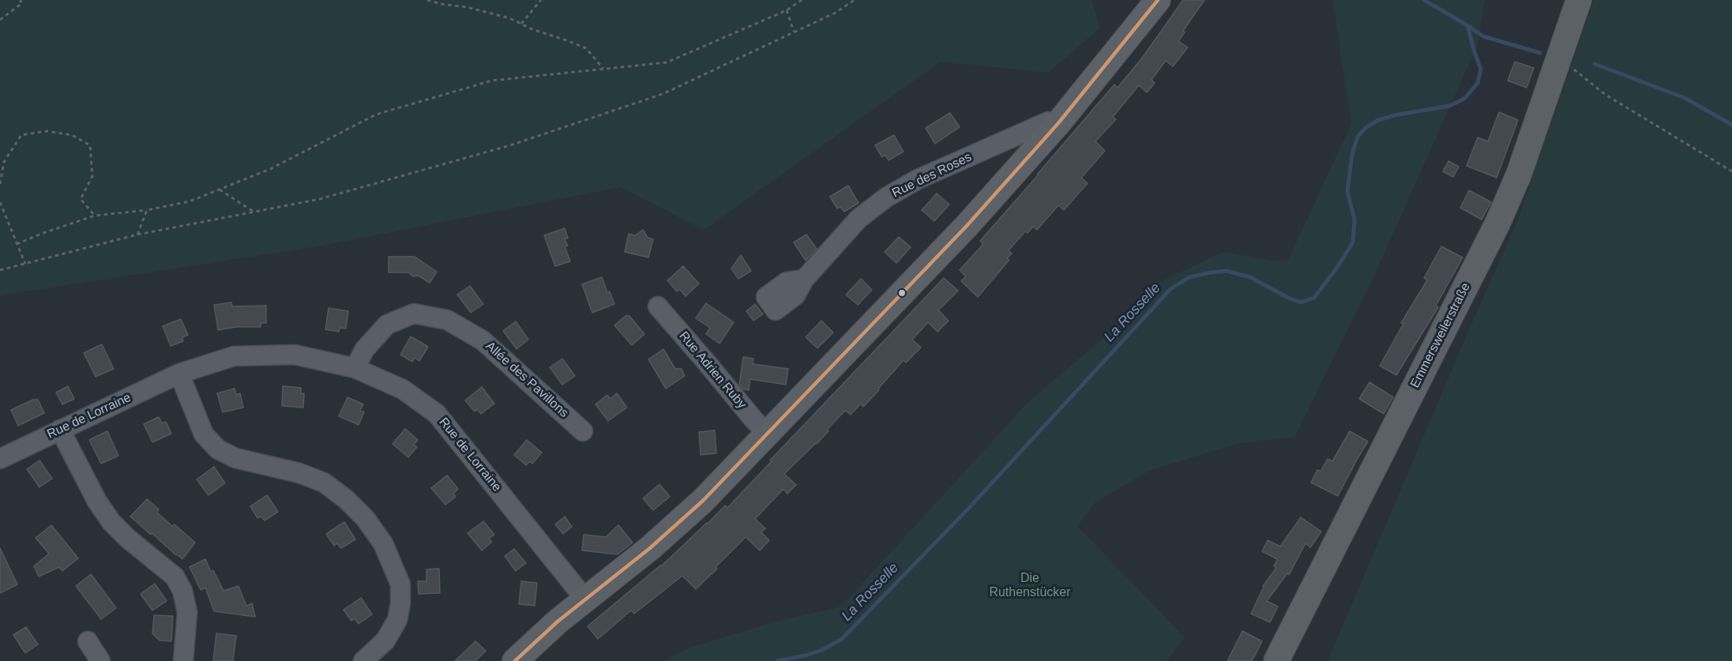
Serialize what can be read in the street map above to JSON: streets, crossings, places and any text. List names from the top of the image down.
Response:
{
  "streets": {
    "main road": ["Emmersweilerstraße"],
    "street": [
      "Rue des Roses",
      "Rue Adrien Ruby",
      "Allée des Pavillons",
      "Rue de Lorraine"
    ]
  },
  "crossings": [
    ["Allée des Pavillons", "Rue de Lorraine"]
  ],
  "water": ["La Rosselle"],
  "parks": ["Die Ruthenstücker"]
}
